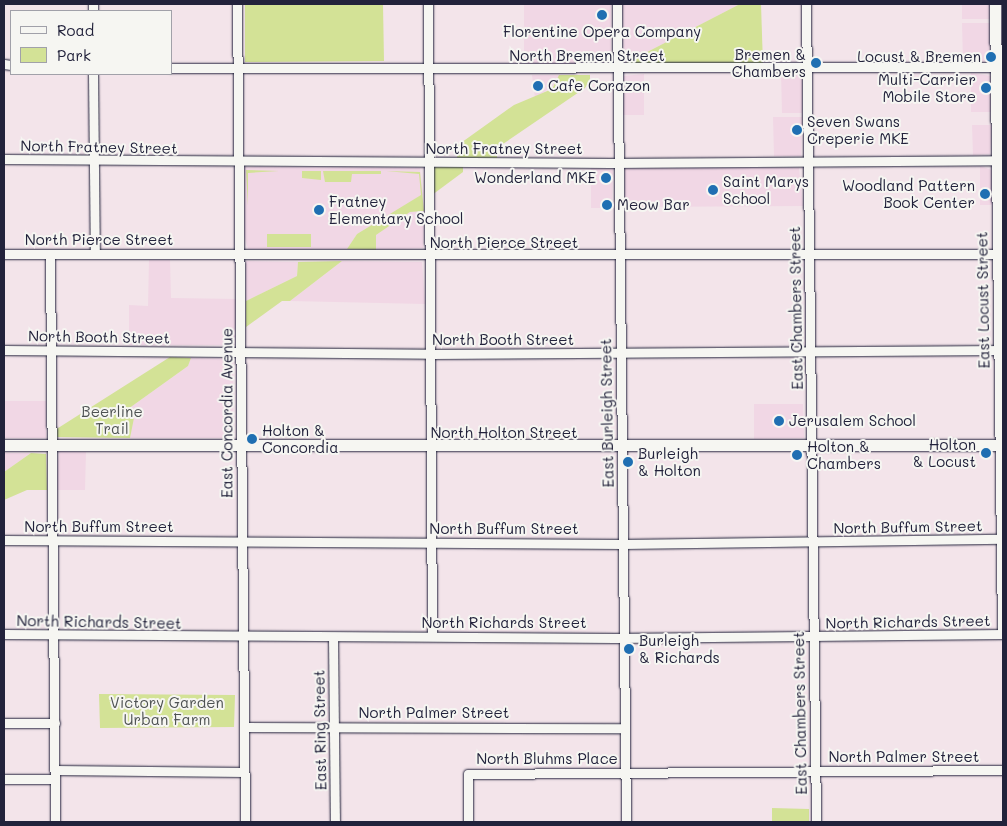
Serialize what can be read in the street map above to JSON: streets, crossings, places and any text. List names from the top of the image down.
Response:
{
  "streets": {
    "main road": ["East Locust Street", "North Holton Street"],
    "street": [
      "North Bremen Street",
      "North Fratney Street",
      "North Pierce Street",
      "East Chambers Street",
      "North Booth Street",
      "East Concordia Avenue",
      "East Burleigh Street",
      "North Buffum Street",
      "North Richards Street",
      "North Palmer Street",
      "East Ring Street",
      "North Bluhms Place"
    ]
  },
  "crossings": [
    ["North Bremen Street", "East Locust Street"],
    ["North Bremen Street", "East Chambers Street"],
    ["North Bremen Street", "East Concordia Avenue"],
    ["North Bremen Street", "East Burleigh Street"],
    ["North Fratney Street", "East Locust Street"],
    ["North Fratney Street", "East Chambers Street"],
    ["North Fratney Street", "East Concordia Avenue"],
    ["North Fratney Street", "East Burleigh Street"],
    ["North Pierce Street", "East Locust Street"],
    ["North Pierce Street", "East Chambers Street"],
    ["North Pierce Street", "East Concordia Avenue"],
    ["North Pierce Street", "East Burleigh Street"],
    ["East Locust Street", "North Booth Street"],
    ["East Locust Street", "North Holton Street"],
    ["East Locust Street", "North Buffum Street"],
    ["East Locust Street", "North Richards Street"],
    ["East Chambers Street", "North Booth Street"],
    ["East Chambers Street", "North Holton Street"],
    ["East Chambers Street", "North Buffum Street"],
    ["East Chambers Street", "North Richards Street"],
    ["East Chambers Street", "North Palmer Street"],
    ["North Booth Street", "East Concordia Avenue"],
    ["North Booth Street", "East Burleigh Street"],
    ["East Concordia Avenue", "North Holton Street"],
    ["East Concordia Avenue", "North Buffum Street"],
    ["East Concordia Avenue", "North Richards Street"],
    ["East Concordia Avenue", "North Palmer Street"],
    ["East Burleigh Street", "North Holton Street"],
    ["East Burleigh Street", "North Buffum Street"],
    ["East Burleigh Street", "North Richards Street"],
    ["East Burleigh Street", "North Palmer Street"],
    ["East Burleigh Street", "North Bluhms Place"],
    ["North Richards Street", "East Ring Street"],
    ["North Palmer Street", "East Ring Street"],
    ["North Palmer Street", "North Bluhms Place"]
  ],
  "parks": ["Beerline Trail", "Victory Garden Urban Farm"],
  "places": [
    "Florentine Opera Company",
    "Locust & Bremen",
    "Bremen & Chambers",
    "Cafe Corazon",
    "Multi-Carrier Mobile Store",
    "Seven Swans Creperie MKE",
    "Wonderland MKE",
    "Saint Marys School",
    "Woodland Pattern Book Center",
    "Meow Bar",
    "Fratney Elementary School",
    "Jerusalem School",
    "Holton & Concordia",
    "Holton & Locust",
    "Holton & Chambers",
    "Burleigh & Holton",
    "Burleigh & Richards"
  ],
  "legend": ["Road", "Park"]
}
